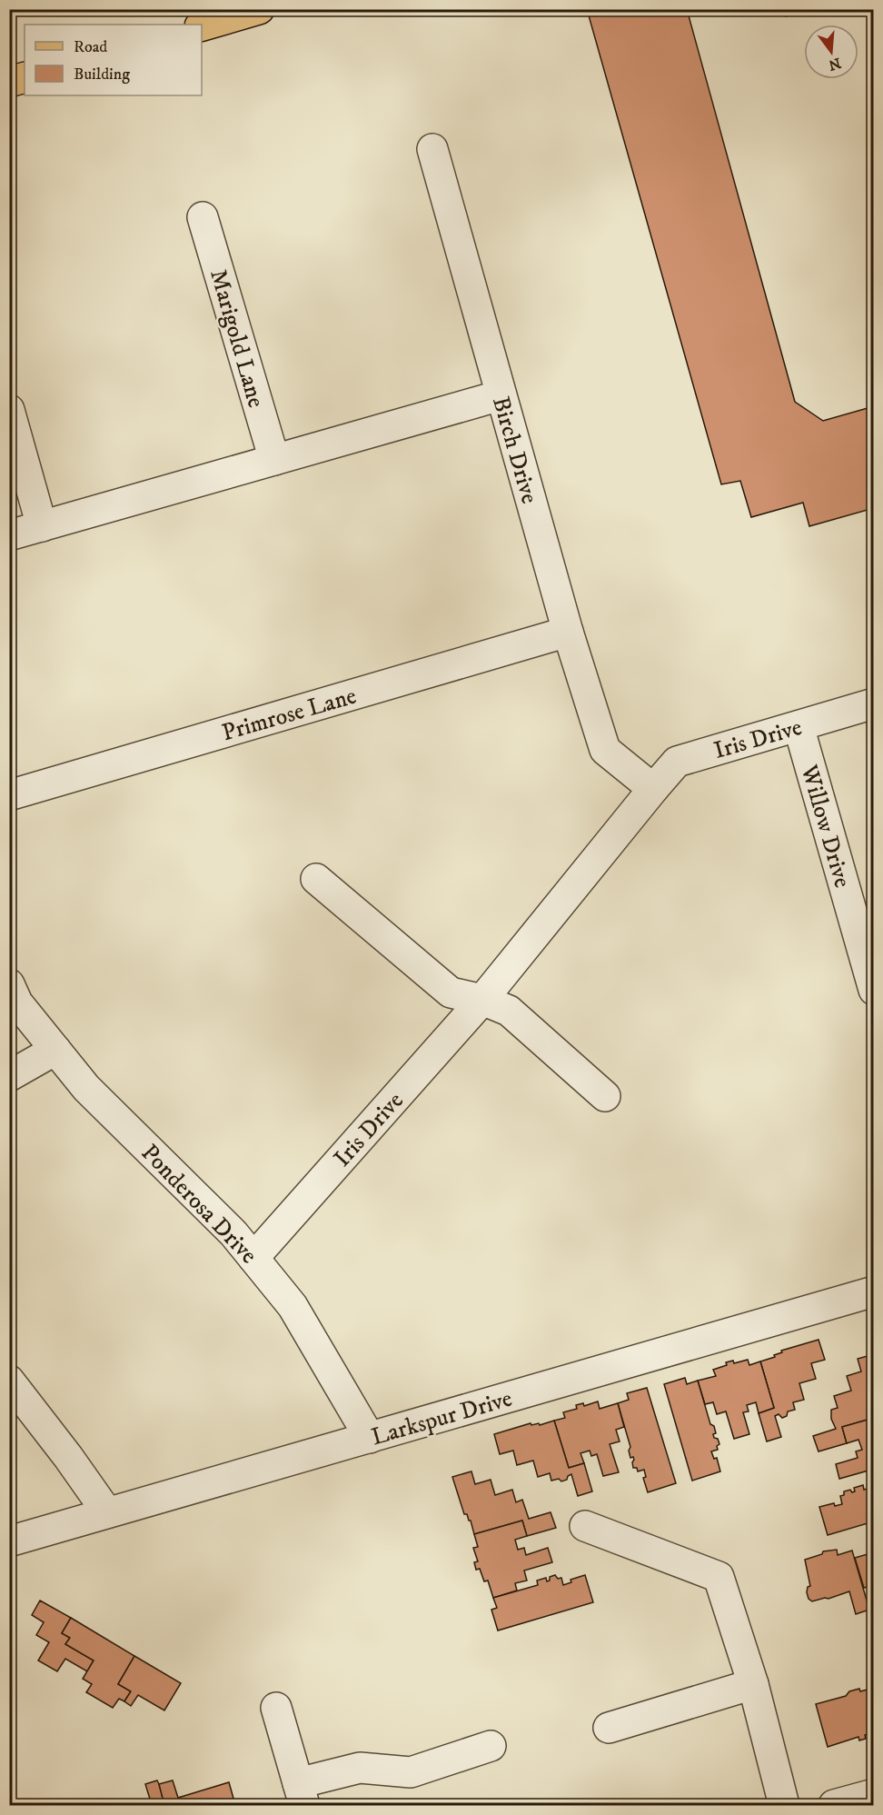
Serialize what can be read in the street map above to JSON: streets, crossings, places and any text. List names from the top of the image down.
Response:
{
  "streets": {
    "street": [
      "Marigold Lane",
      "Birch Drive",
      "Primrose Lane",
      "Iris Drive",
      "Willow Drive",
      "Ponderosa Drive",
      "Larkspur Drive"
    ]
  },
  "crossings": [
    ["Birch Drive", "Primrose Lane"],
    ["Birch Drive", "Iris Drive"],
    ["Iris Drive", "Willow Drive"],
    ["Iris Drive", "Ponderosa Drive"],
    ["Ponderosa Drive", "Larkspur Drive"]
  ],
  "legend": ["Road", "Building"],
  "north": "bottom"
}
